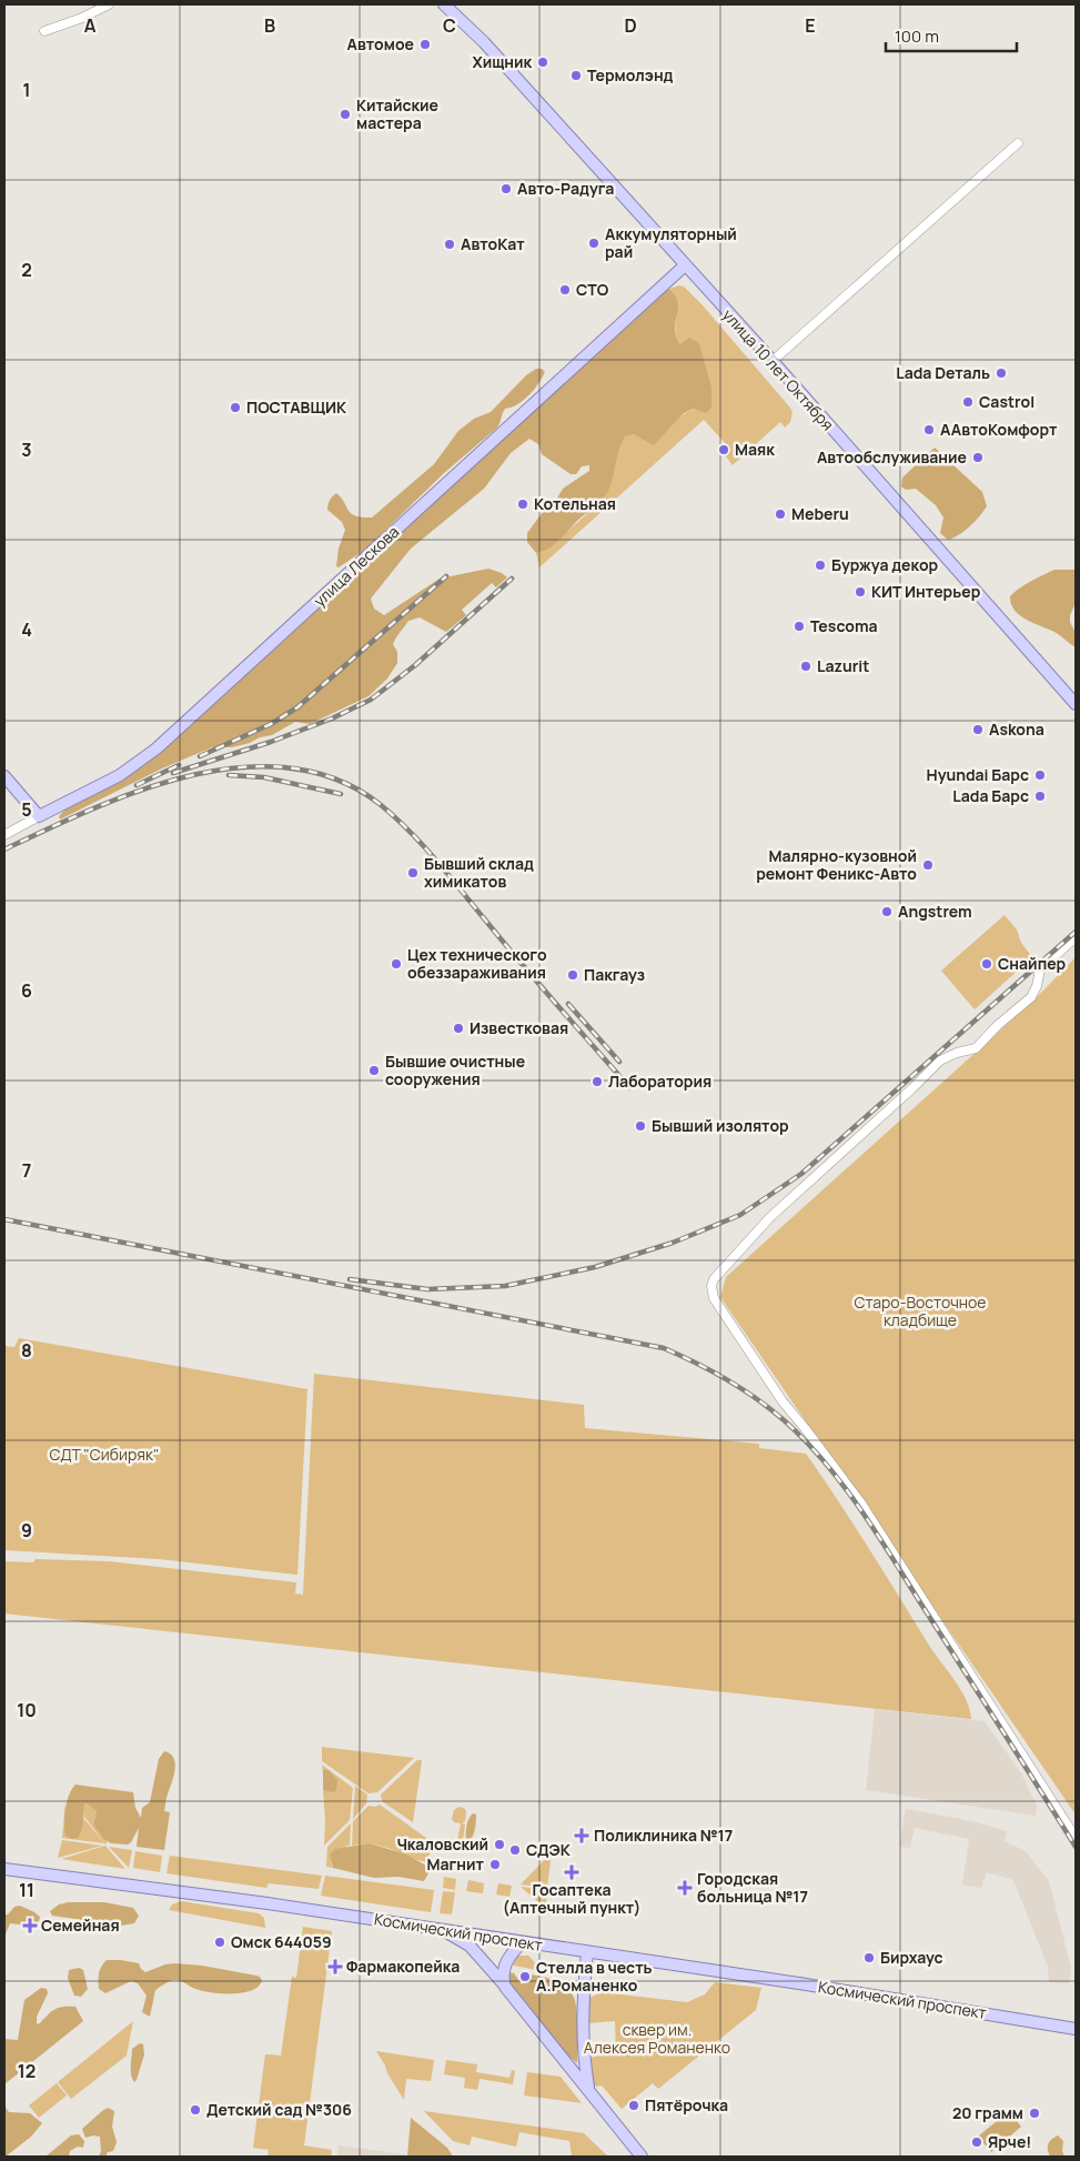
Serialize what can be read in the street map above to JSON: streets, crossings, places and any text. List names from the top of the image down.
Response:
{
  "streets": {
    "main road": ["улица 10 лет Октября", "улица Лескова", "Космический проспект"]
  },
  "crossings": [
    ["улица 10 лет Октября", "улица Лескова"]
  ],
  "parks": ["Старо-Восточное кладбище", "СДТ \"Сибиряк\"", "сквер им. Алексея Романенко"],
  "places": {
    "other": [
      "Автомое",
      "Хищник",
      "Термолэнд",
      "Китайские мастера",
      "Авто-Радуга",
      "Аккумуляторный рай",
      "АвтоКат",
      "СТО",
      "Lada Dеталь",
      "Castrol",
      "ПОСТАВЩИК",
      "ААвтоКомфорт",
      "Маяк",
      "Автообслуживание",
      "Котельная",
      "Meberu",
      "Буржуа декор",
      "КИТ Интерьер",
      "Tescoma",
      "Lazurit",
      "Askona",
      "Hyundai Барс",
      "Lada Барс",
      "Малярно-кузовной ремонт Феникс-Авто",
      "Бывший склад химикатов",
      "Angstrem",
      "Цех технического обеззараживания",
      "Снайпер",
      "Пакгауз",
      "Известковая",
      "Бывшие очистные сооружения",
      "Лаборатория",
      "Бывший изолятор",
      "Чкаловский",
      "СДЭК",
      "Магнит",
      "Омск 644059",
      "Бирхаус",
      "Стелла в честь А.Романенко",
      "Пятёрочка",
      "Детский сад №306",
      "20 грамм",
      "Ярче!"
    ],
    "health": [
      "Поликлиника №17",
      "Госаптека (Аптечный пункт)",
      "Городская больница №17",
      "Семейная",
      "Фармакопейка"
    ]
  },
  "scale_bar": "100 m",
  "grid": {
    "columns": [
      "A",
      "B",
      "C",
      "D",
      "E"
    ],
    "rows": [
      "1",
      "2",
      "3",
      "4",
      "5",
      "6",
      "7",
      "8",
      "9",
      "10",
      "11",
      "12"
    ]
  }
}
